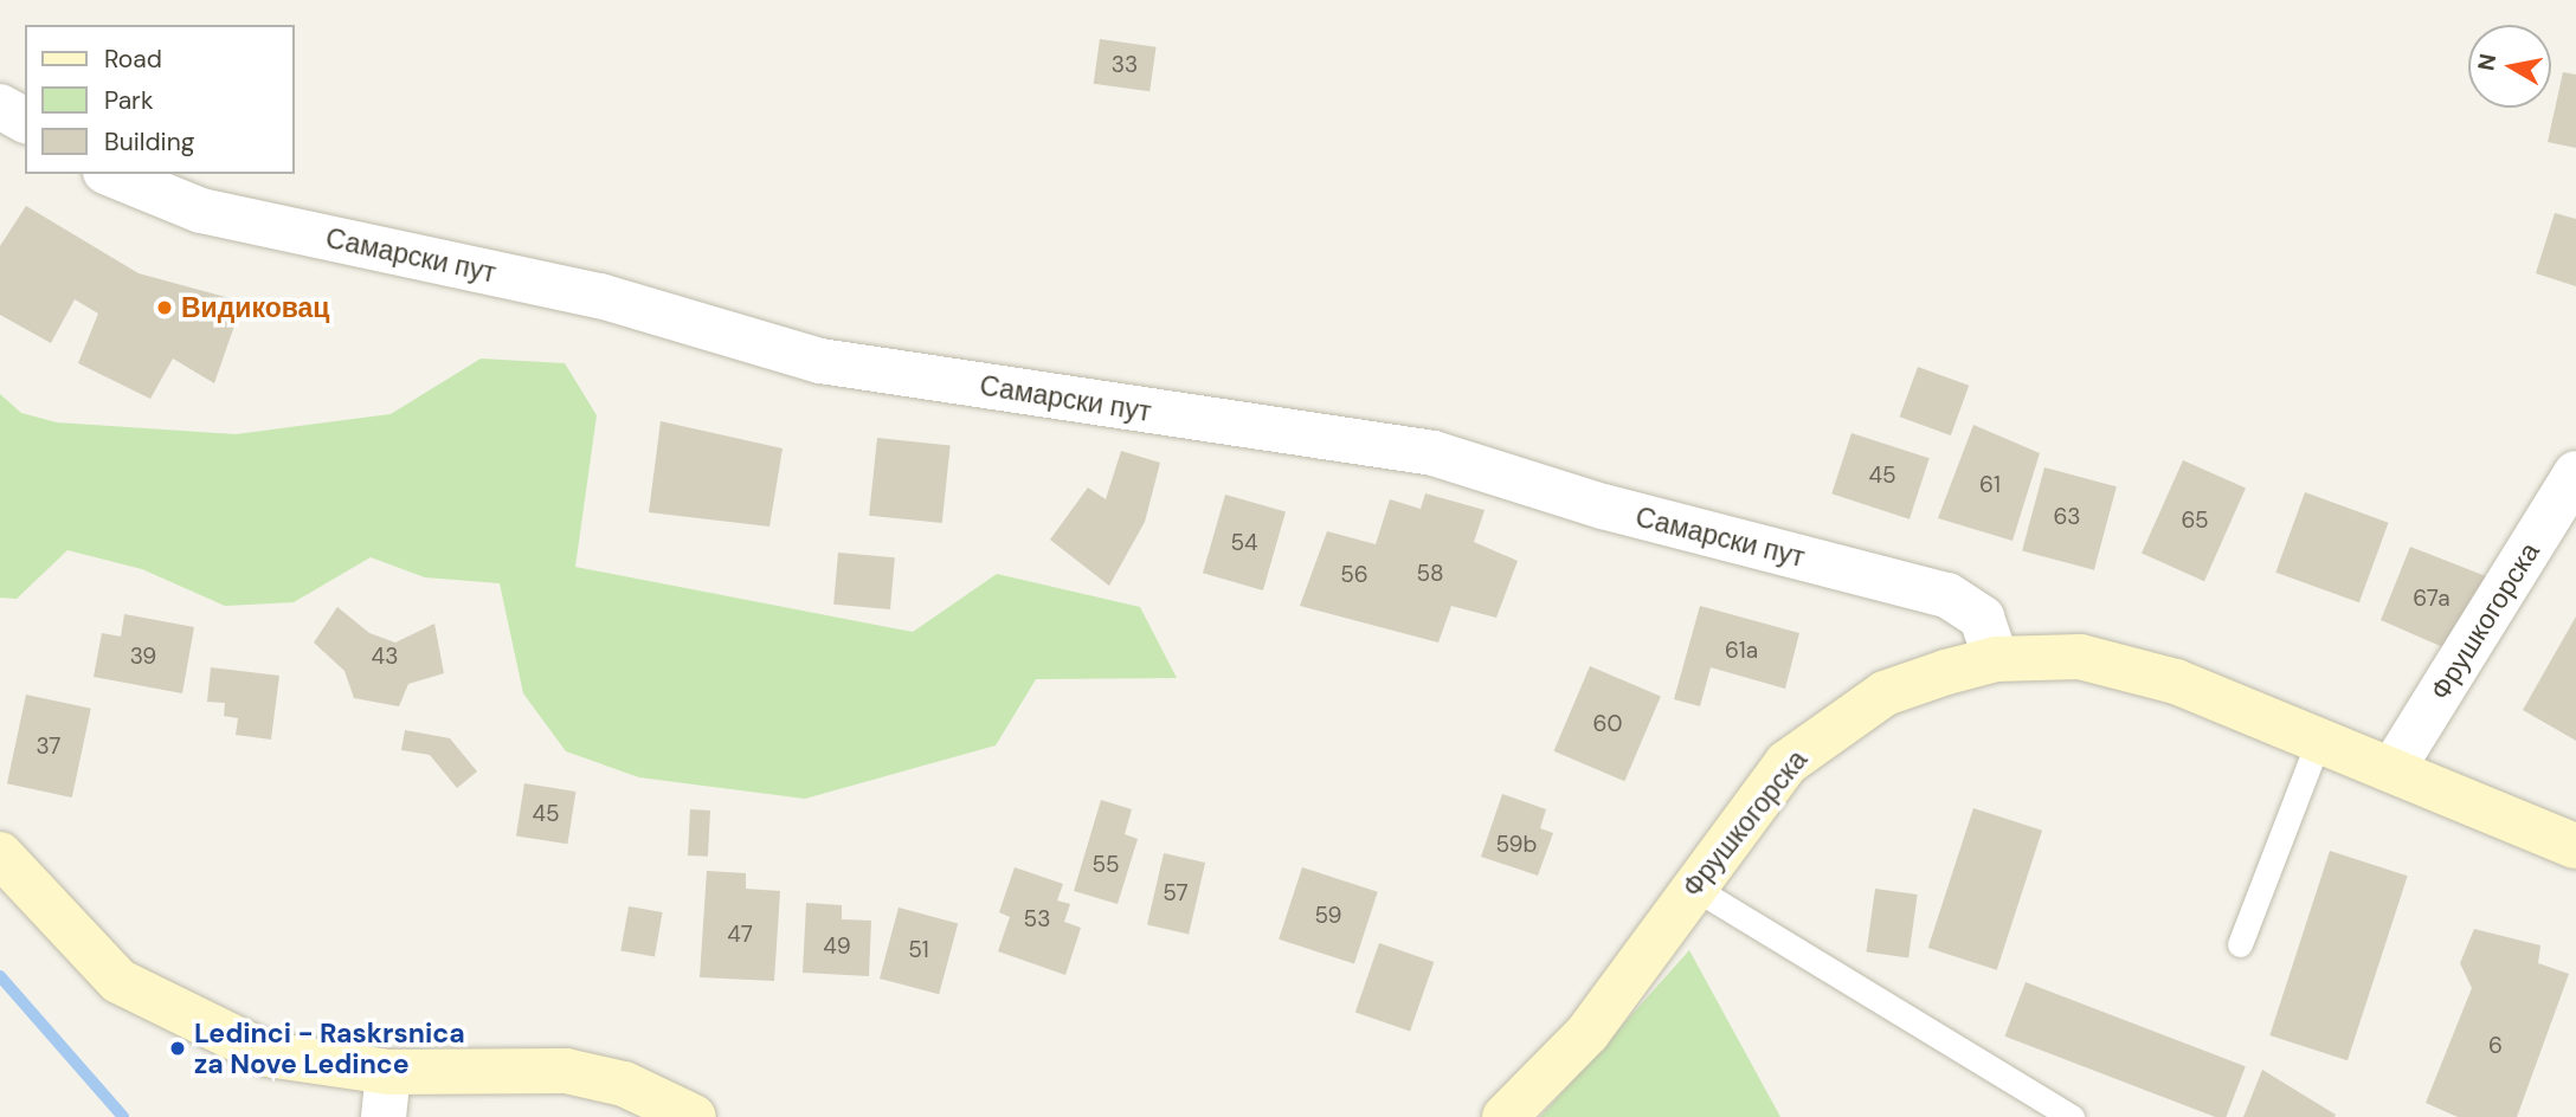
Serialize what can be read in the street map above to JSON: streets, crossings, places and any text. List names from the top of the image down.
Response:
{
  "streets": {
    "street": ["Самарски пут", "Фрушкогорска"]
  },
  "crossings": [
    ["Самарски пут", "Фрушкогорска"]
  ],
  "places": ["Видиковац", "Ledinci - Raskrsnica za Nove Ledince"],
  "house_numbers": [
    "33",
    "45",
    "61",
    "63",
    "65",
    "54",
    "58",
    "56",
    "67a",
    "61a",
    "39",
    "43",
    "60",
    "37",
    "45",
    "59b",
    "55",
    "57",
    "59",
    "53",
    "47",
    "49",
    "51",
    "6"
  ],
  "legend": ["Road", "Park", "Building"],
  "north": "left"
}
